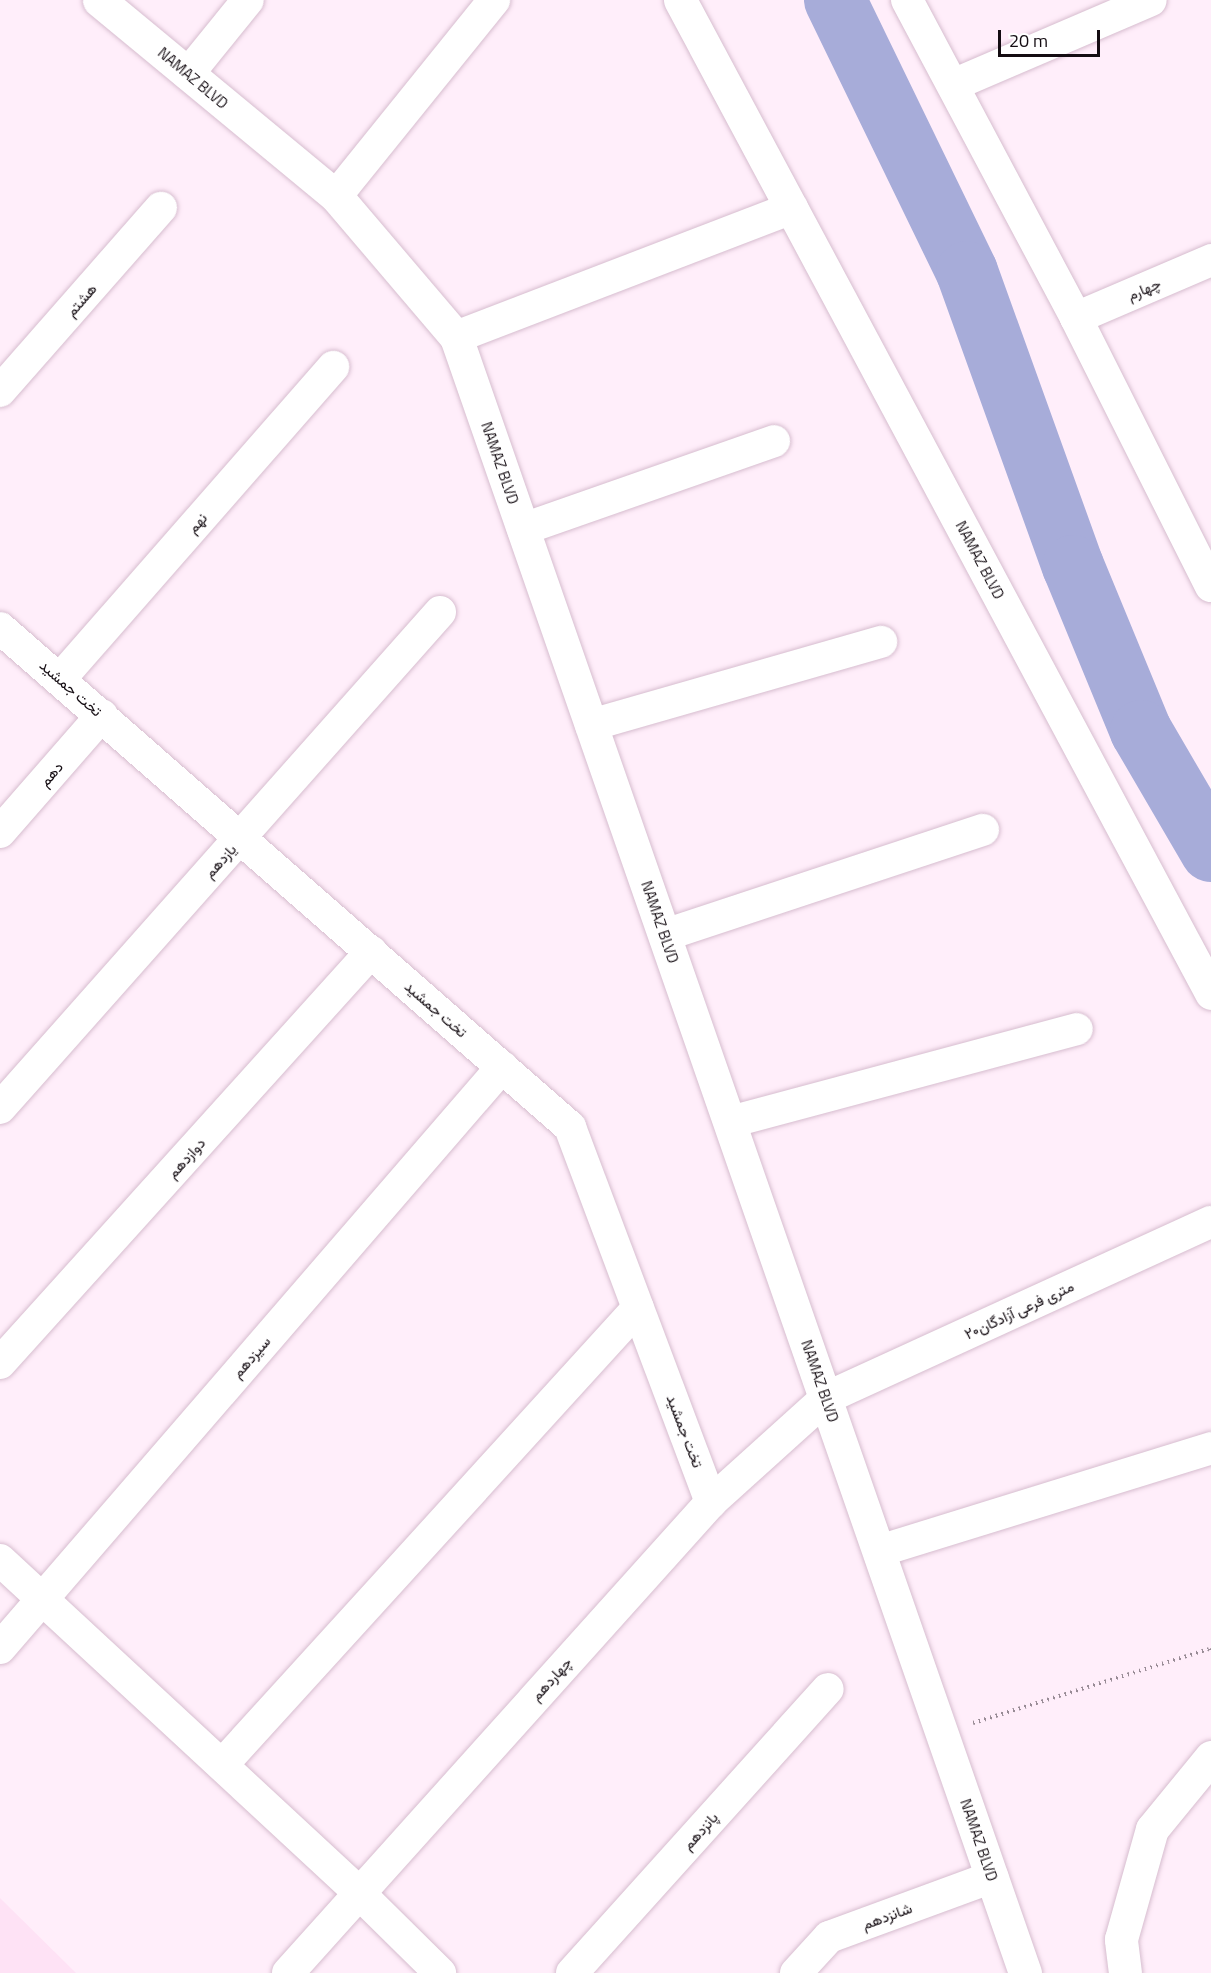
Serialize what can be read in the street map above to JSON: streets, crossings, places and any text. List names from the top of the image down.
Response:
{
  "streets": {
    "main road": ["NAMAZ BLVD"],
    "street": [
      "چهارم",
      "هشتم",
      "نهم",
      "تخت جمشید",
      "دهم",
      "یازدهم",
      "دوازدهم",
      "۲۰متری فرعی آزادگان",
      "سیزدهم",
      "چهاردهم",
      "پانزدهم",
      "شانزدهم"
    ]
  },
  "crossings": [
    ["NAMAZ BLVD", "۲۰متری فرعی آزادگان"],
    ["NAMAZ BLVD", "چهاردهم"],
    ["NAMAZ BLVD", "شانزدهم"],
    ["نهم", "تخت جمشید"],
    ["تخت جمشید", "دهم"],
    ["تخت جمشید", "یازدهم"],
    ["تخت جمشید", "دوازدهم"],
    ["تخت جمشید", "سیزدهم"],
    ["تخت جمشید", "چهاردهم"],
    ["۲۰متری فرعی آزادگان", "چهاردهم"]
  ],
  "scale_bar": "20 m"
}
